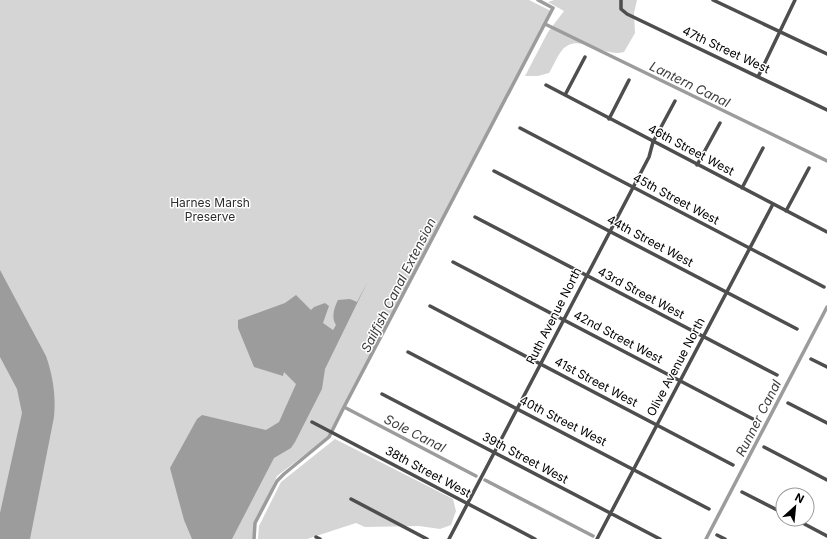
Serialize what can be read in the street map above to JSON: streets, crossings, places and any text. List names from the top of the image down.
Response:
{
  "streets": {
    "street": [
      "47th Street West",
      "46th Street West",
      "45th Street West",
      "44th Street West",
      "43rd Street West",
      "Ruth Avenue North",
      "42nd Street West",
      "Olive Avenue North",
      "41st Street West",
      "40th Street West",
      "39th Street West",
      "38th Street West"
    ]
  },
  "crossings": [
    ["46th Street West", "Ruth Avenue North"],
    ["46th Street West", "Olive Avenue North"],
    ["45th Street West", "Ruth Avenue North"],
    ["45th Street West", "Olive Avenue North"],
    ["44th Street West", "Ruth Avenue North"],
    ["44th Street West", "Olive Avenue North"],
    ["43rd Street West", "Ruth Avenue North"],
    ["43rd Street West", "Olive Avenue North"],
    ["Ruth Avenue North", "42nd Street West"],
    ["Ruth Avenue North", "41st Street West"],
    ["Ruth Avenue North", "40th Street West"],
    ["Ruth Avenue North", "39th Street West"],
    ["Ruth Avenue North", "38th Street West"],
    ["42nd Street West", "Olive Avenue North"],
    ["Olive Avenue North", "41st Street West"],
    ["Olive Avenue North", "40th Street West"],
    ["Olive Avenue North", "39th Street West"]
  ],
  "water": [
    "Lantern Canal",
    "Sailfish Canal Extension",
    "Runner Canal",
    "Sole Canal"
  ],
  "parks": ["Harnes Marsh Preserve"],
  "north": "top right"
}
